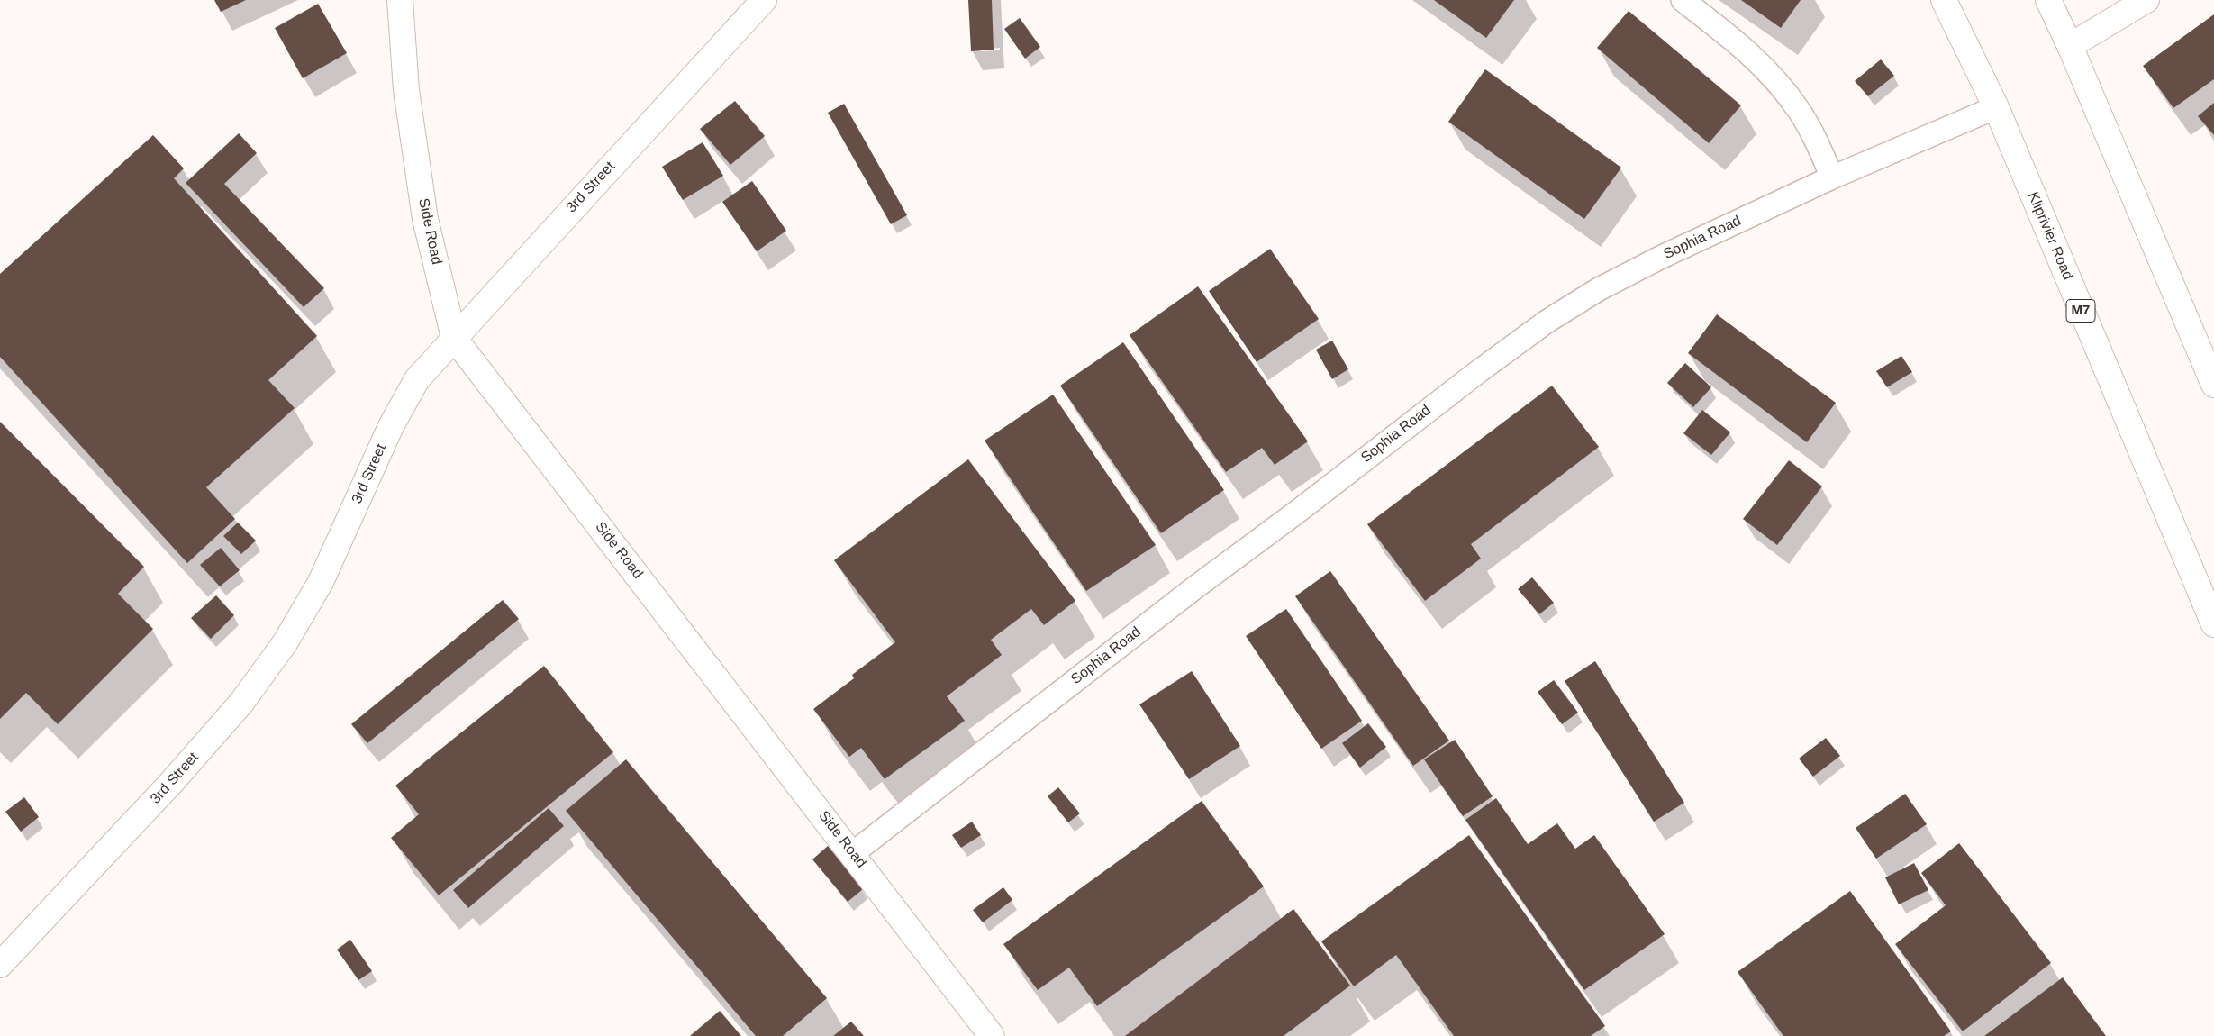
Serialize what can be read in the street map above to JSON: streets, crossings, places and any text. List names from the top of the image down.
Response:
{
  "streets": {
    "street": [
      "3rd Street",
      "Side Road",
      "Kliprivier Road",
      "M7"
    ],
    "lane": ["Sophia Road"]
  },
  "crossings": [
    ["3rd Street", "Side Road"],
    ["Side Road", "Sophia Road"],
    ["Kliprivier Road", "Sophia Road"]
  ]
}
